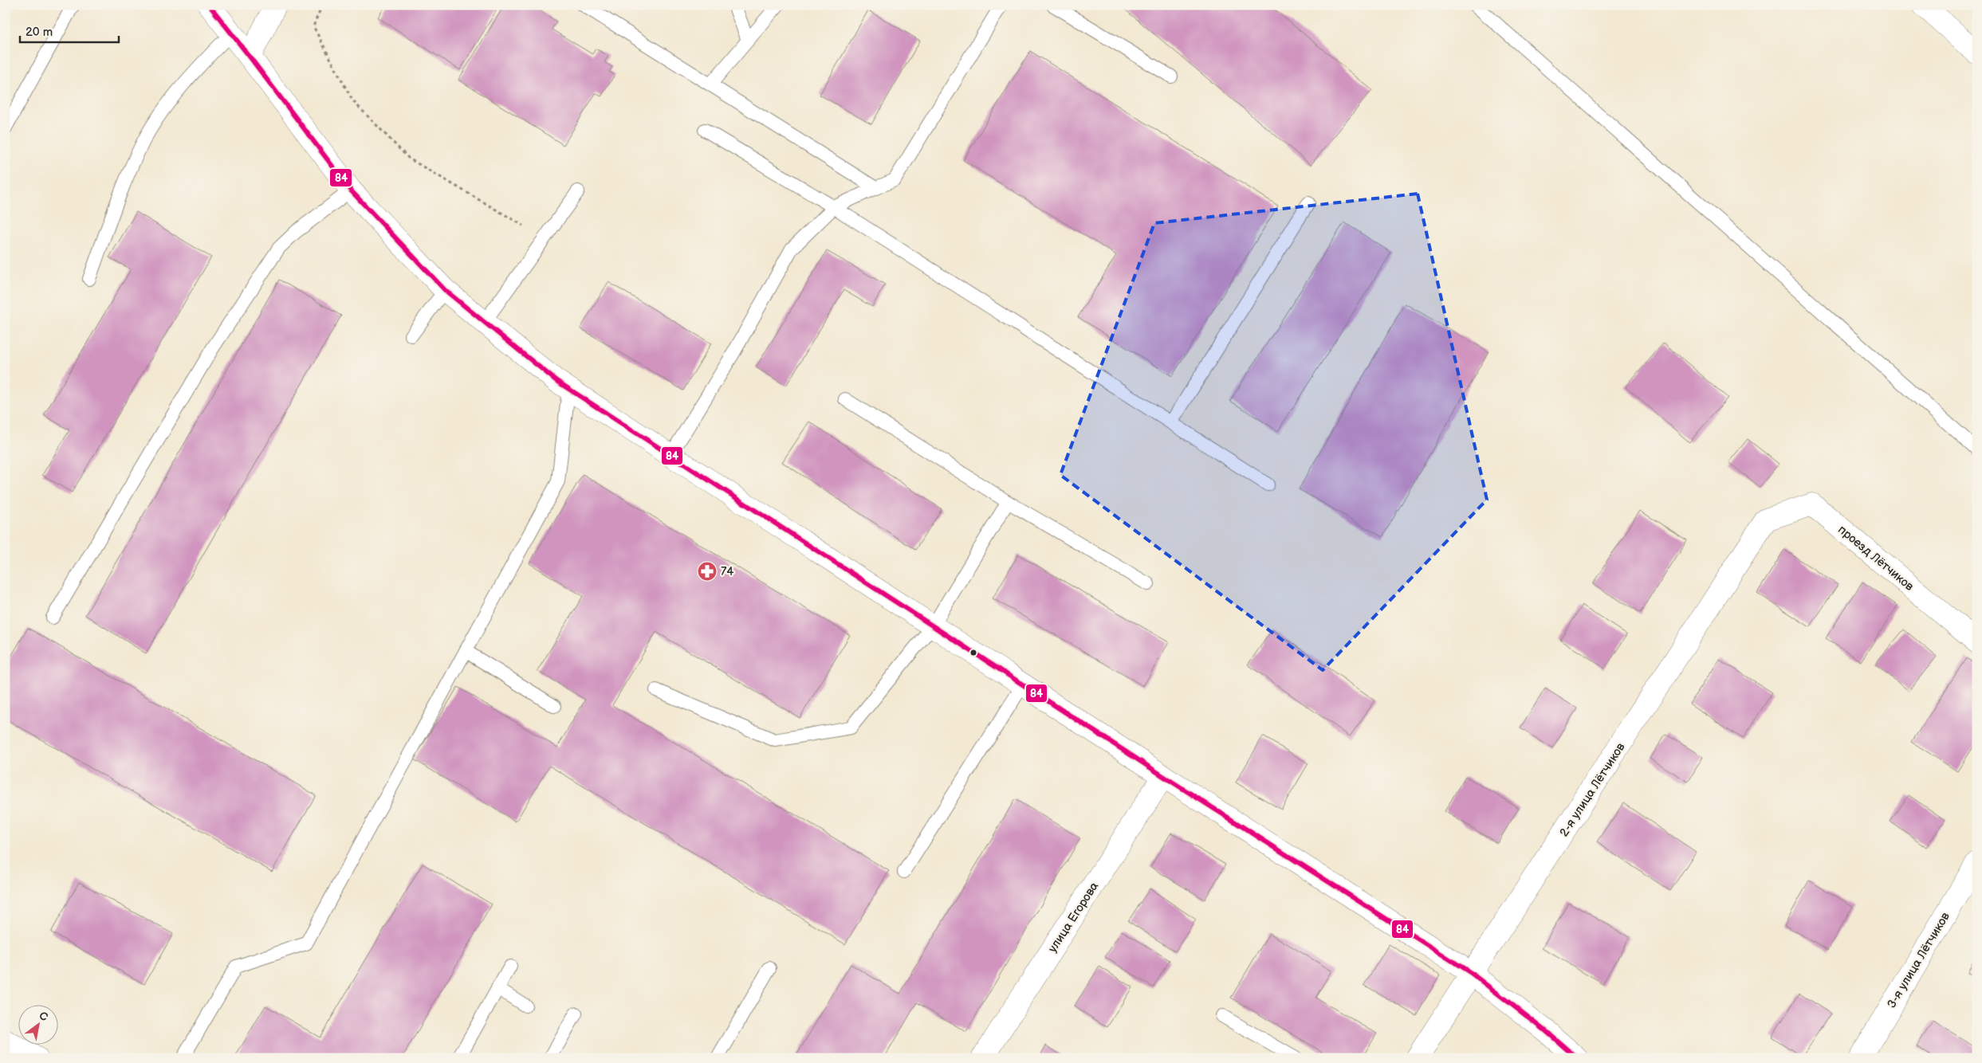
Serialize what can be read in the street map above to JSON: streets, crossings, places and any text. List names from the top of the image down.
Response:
{
  "streets": {
    "main road": [
      "проезд Лётчиков",
      "2-я улица Лётчиков",
      "улица Егорова",
      "3-я улица Лётчиков"
    ]
  },
  "crossings": [
    ["проезд Лётчиков", "2-я улица Лётчиков"]
  ],
  "places": {
    "pharmacy": ["74"]
  },
  "lines": ["transit line 84"],
  "scale_bar": "20 m",
  "north": "top right"
}
